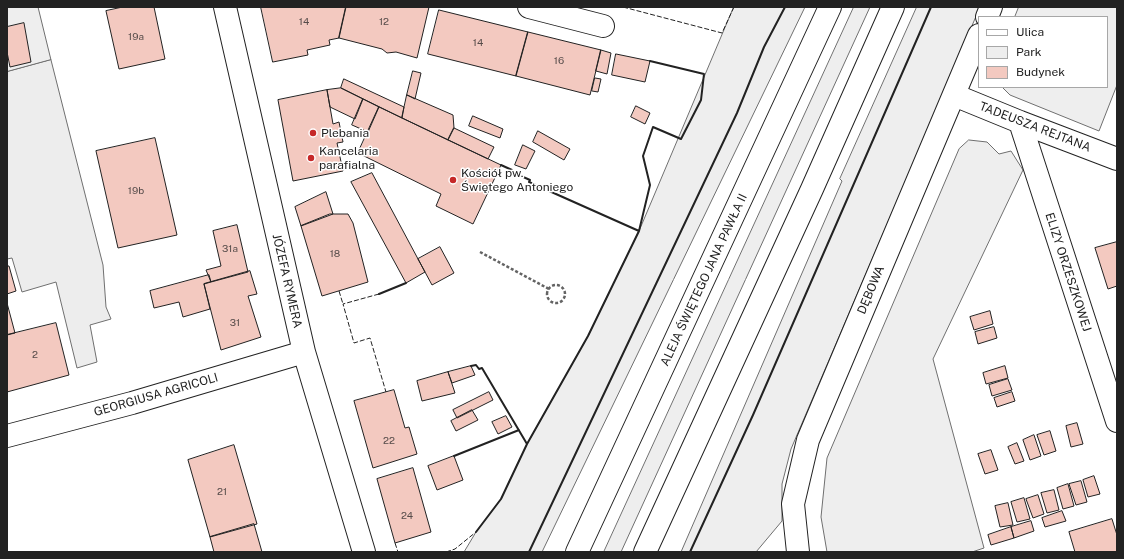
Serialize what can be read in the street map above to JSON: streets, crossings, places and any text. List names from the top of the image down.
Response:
{
  "streets": {
    "street": [
      "TADEUSZA REJTANA",
      "ELIZY ORZESZKOWEJ",
      "ALEJA ŚWIĘTEGO JANA PAWŁA II",
      "JÓZEFA RYMERA",
      "DĘBOWA",
      "GEORGIUSA AGRICOLI"
    ]
  },
  "crossings": [
    ["TADEUSZA REJTANA", "ELIZY ORZESZKOWEJ"],
    ["TADEUSZA REJTANA", "DĘBOWA"],
    ["JÓZEFA RYMERA", "GEORGIUSA AGRICOLI"]
  ],
  "places": ["Plebania", "Kancelaria parafialna", "Kościół pw. Świętego Antoniego"],
  "house_numbers": [
    "14",
    "12",
    "19a",
    "14",
    "16",
    "19b",
    "31a",
    "18",
    "31",
    "2",
    "22",
    "21",
    "24"
  ],
  "legend": ["Ulica", "Park", "Budynek"]
}
